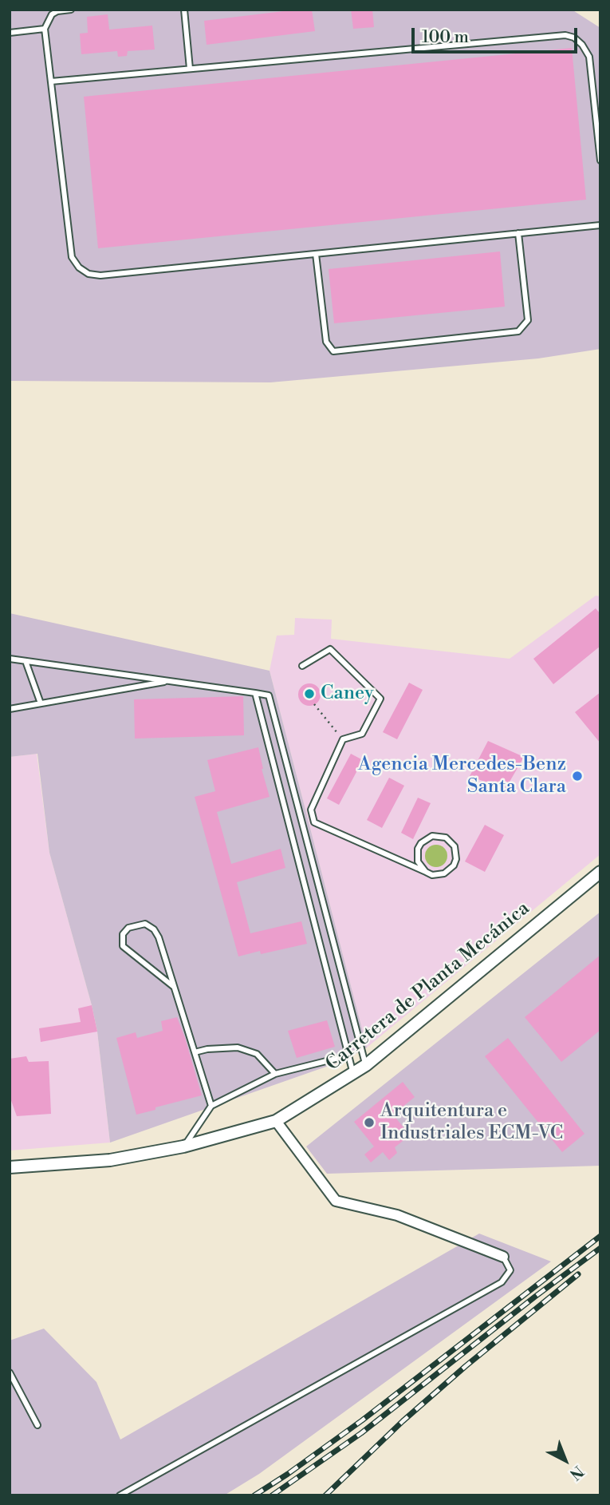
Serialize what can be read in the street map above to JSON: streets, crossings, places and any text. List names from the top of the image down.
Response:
{
  "streets": {
    "street": ["Carretera de Planta Mecánica"]
  },
  "places": ["Caney", "Agencia Mercedes-Benz Santa Clara", "Arquitentura e Industriales ECM-VC"],
  "scale_bar": "100 m",
  "north": "bottom right"
}
